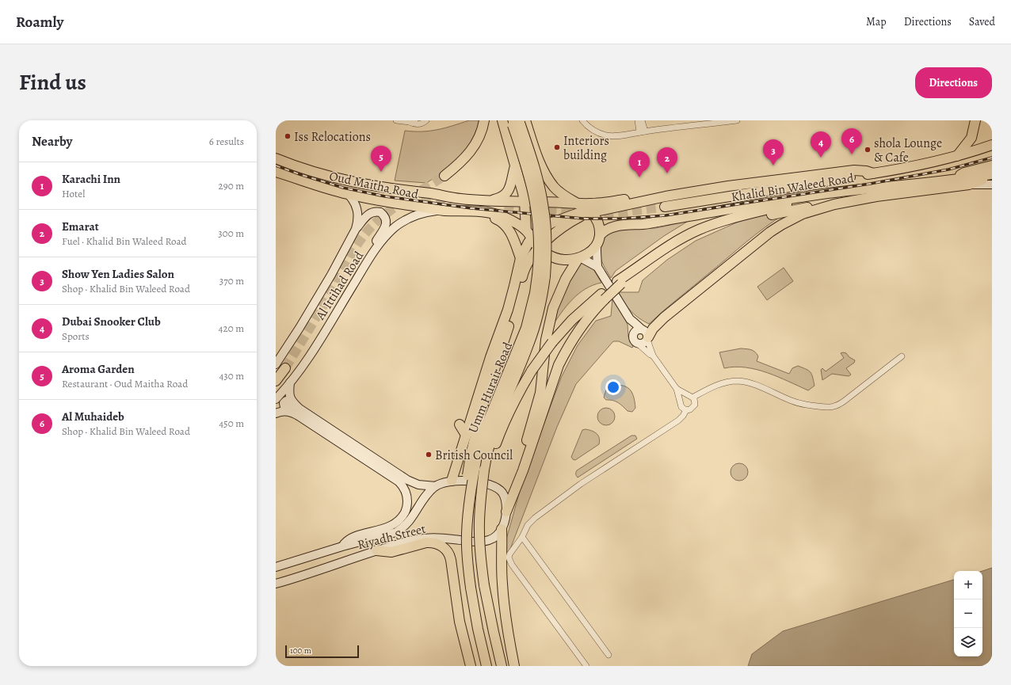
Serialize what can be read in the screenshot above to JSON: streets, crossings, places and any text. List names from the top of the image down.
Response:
{
  "streets": {
    "main road": [
      "Oud Maitha Road",
      "Khalid Bin Waleed Road",
      "Al Ittihad Road",
      "Umm Hurair Road",
      "Riyadh Street"
    ]
  },
  "crossings": [
    ["Oud Maitha Road", "Khalid Bin Waleed Road"],
    ["Oud Maitha Road", "Al Ittihad Road"]
  ],
  "places": [
    "Iss Relocations",
    "Interiors building",
    "shola Lounge & Cafe",
    "British Council"
  ],
  "scale_bar": "100 m",
  "page": {
    "header": "Roamly",
    "nav": ["Map", "Directions", "Saved"],
    "title": "Find us",
    "buttons": "Directions",
    "heading": ["Nearby", "6 results"],
    "pins": [
      "6",
      "4",
      "3",
      "5",
      "2",
      "1"
    ],
    "list": [
      {
        "mark": "1",
        "name": "Karachi Inn",
        "note": "Hotel",
        "value": "290 m"
      },
      {
        "mark": "2",
        "name": "Emarat",
        "note": "Fuel · Khalid Bin Waleed Road",
        "value": "300 m"
      },
      {
        "mark": "3",
        "name": "Show Yen Ladies Salon",
        "note": "Shop · Khalid Bin Waleed Road",
        "value": "370 m"
      },
      {
        "mark": "4",
        "name": "Dubai Snooker Club",
        "note": "Sports",
        "value": "420 m"
      },
      {
        "mark": "5",
        "name": "Aroma Garden",
        "note": "Restaurant · Oud Maitha Road",
        "value": "430 m"
      },
      {
        "mark": "6",
        "name": "Al Muhaideb",
        "note": "Shop · Khalid Bin Waleed Road",
        "value": "450 m"
      }
    ],
    "map_buttons": ["+", "−"],
    "scale": "100 m"
  }
}
